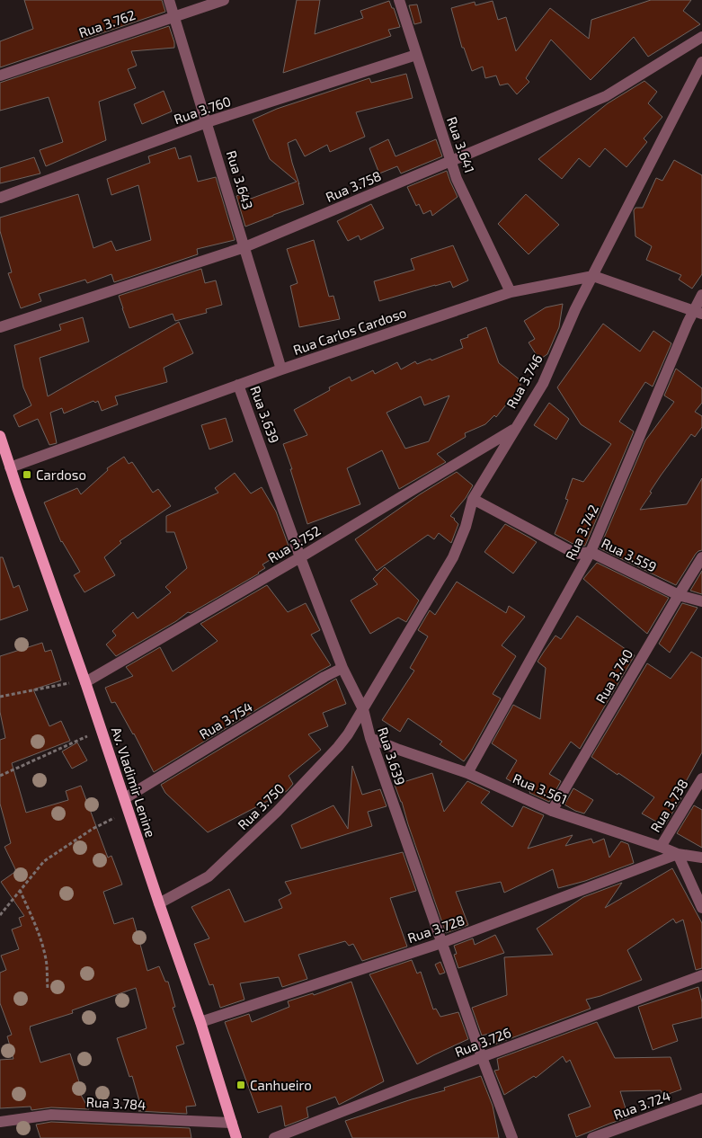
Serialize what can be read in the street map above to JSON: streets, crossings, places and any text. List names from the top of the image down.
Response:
{
  "streets": {
    "main road": ["Av. Vladimir Lenine"],
    "street": [
      "Rua 3.762",
      "Rua 3.760",
      "Rua 3.641",
      "Rua 3.643",
      "Rua 3.758",
      "Rua Carlos Cardoso",
      "Rua 3.746",
      "Rua 3.639",
      "Rua 3.742",
      "Rua 3.752",
      "Rua 3.559",
      "Rua 3.740",
      "Rua 3.754",
      "Rua 3.561",
      "Rua 3.738",
      "Rua 3.750",
      "Rua 3.728",
      "Rua 3.726",
      "Rua 3.784",
      "Rua 3.724"
    ]
  },
  "crossings": [
    ["Rua 3.762", "Rua 3.643"],
    ["Rua 3.760", "Rua 3.641"],
    ["Rua 3.760", "Rua 3.643"],
    ["Rua 3.641", "Rua 3.758"],
    ["Rua 3.641", "Rua Carlos Cardoso"],
    ["Rua 3.643", "Rua 3.758"],
    ["Rua 3.643", "Rua Carlos Cardoso"],
    ["Rua Carlos Cardoso", "Rua 3.746"],
    ["Rua Carlos Cardoso", "Rua 3.639"],
    ["Rua Carlos Cardoso", "Rua 3.742"],
    ["Rua Carlos Cardoso", "Av. Vladimir Lenine"],
    ["Rua 3.746", "Rua 3.639"],
    ["Rua 3.746", "Rua 3.752"],
    ["Rua 3.746", "Rua 3.559"],
    ["Rua 3.746", "Rua 3.750"],
    ["Rua 3.639", "Rua 3.752"],
    ["Rua 3.639", "Rua 3.754"],
    ["Rua 3.639", "Rua 3.561"],
    ["Rua 3.639", "Rua 3.750"],
    ["Rua 3.639", "Rua 3.728"],
    ["Rua 3.639", "Rua 3.726"],
    ["Rua 3.742", "Rua 3.559"],
    ["Rua 3.742", "Rua 3.561"],
    ["Rua 3.752", "Av. Vladimir Lenine"],
    ["Rua 3.559", "Rua 3.740"],
    ["Rua 3.740", "Rua 3.561"],
    ["Rua 3.754", "Av. Vladimir Lenine"],
    ["Av. Vladimir Lenine", "Rua 3.750"],
    ["Av. Vladimir Lenine", "Rua 3.728"],
    ["Av. Vladimir Lenine", "Rua 3.784"],
    ["Rua 3.561", "Rua 3.738"],
    ["Rua 3.561", "Rua 3.728"]
  ],
  "places": {
    "transit": ["Cardoso", "Canhueiro"]
  }
}
